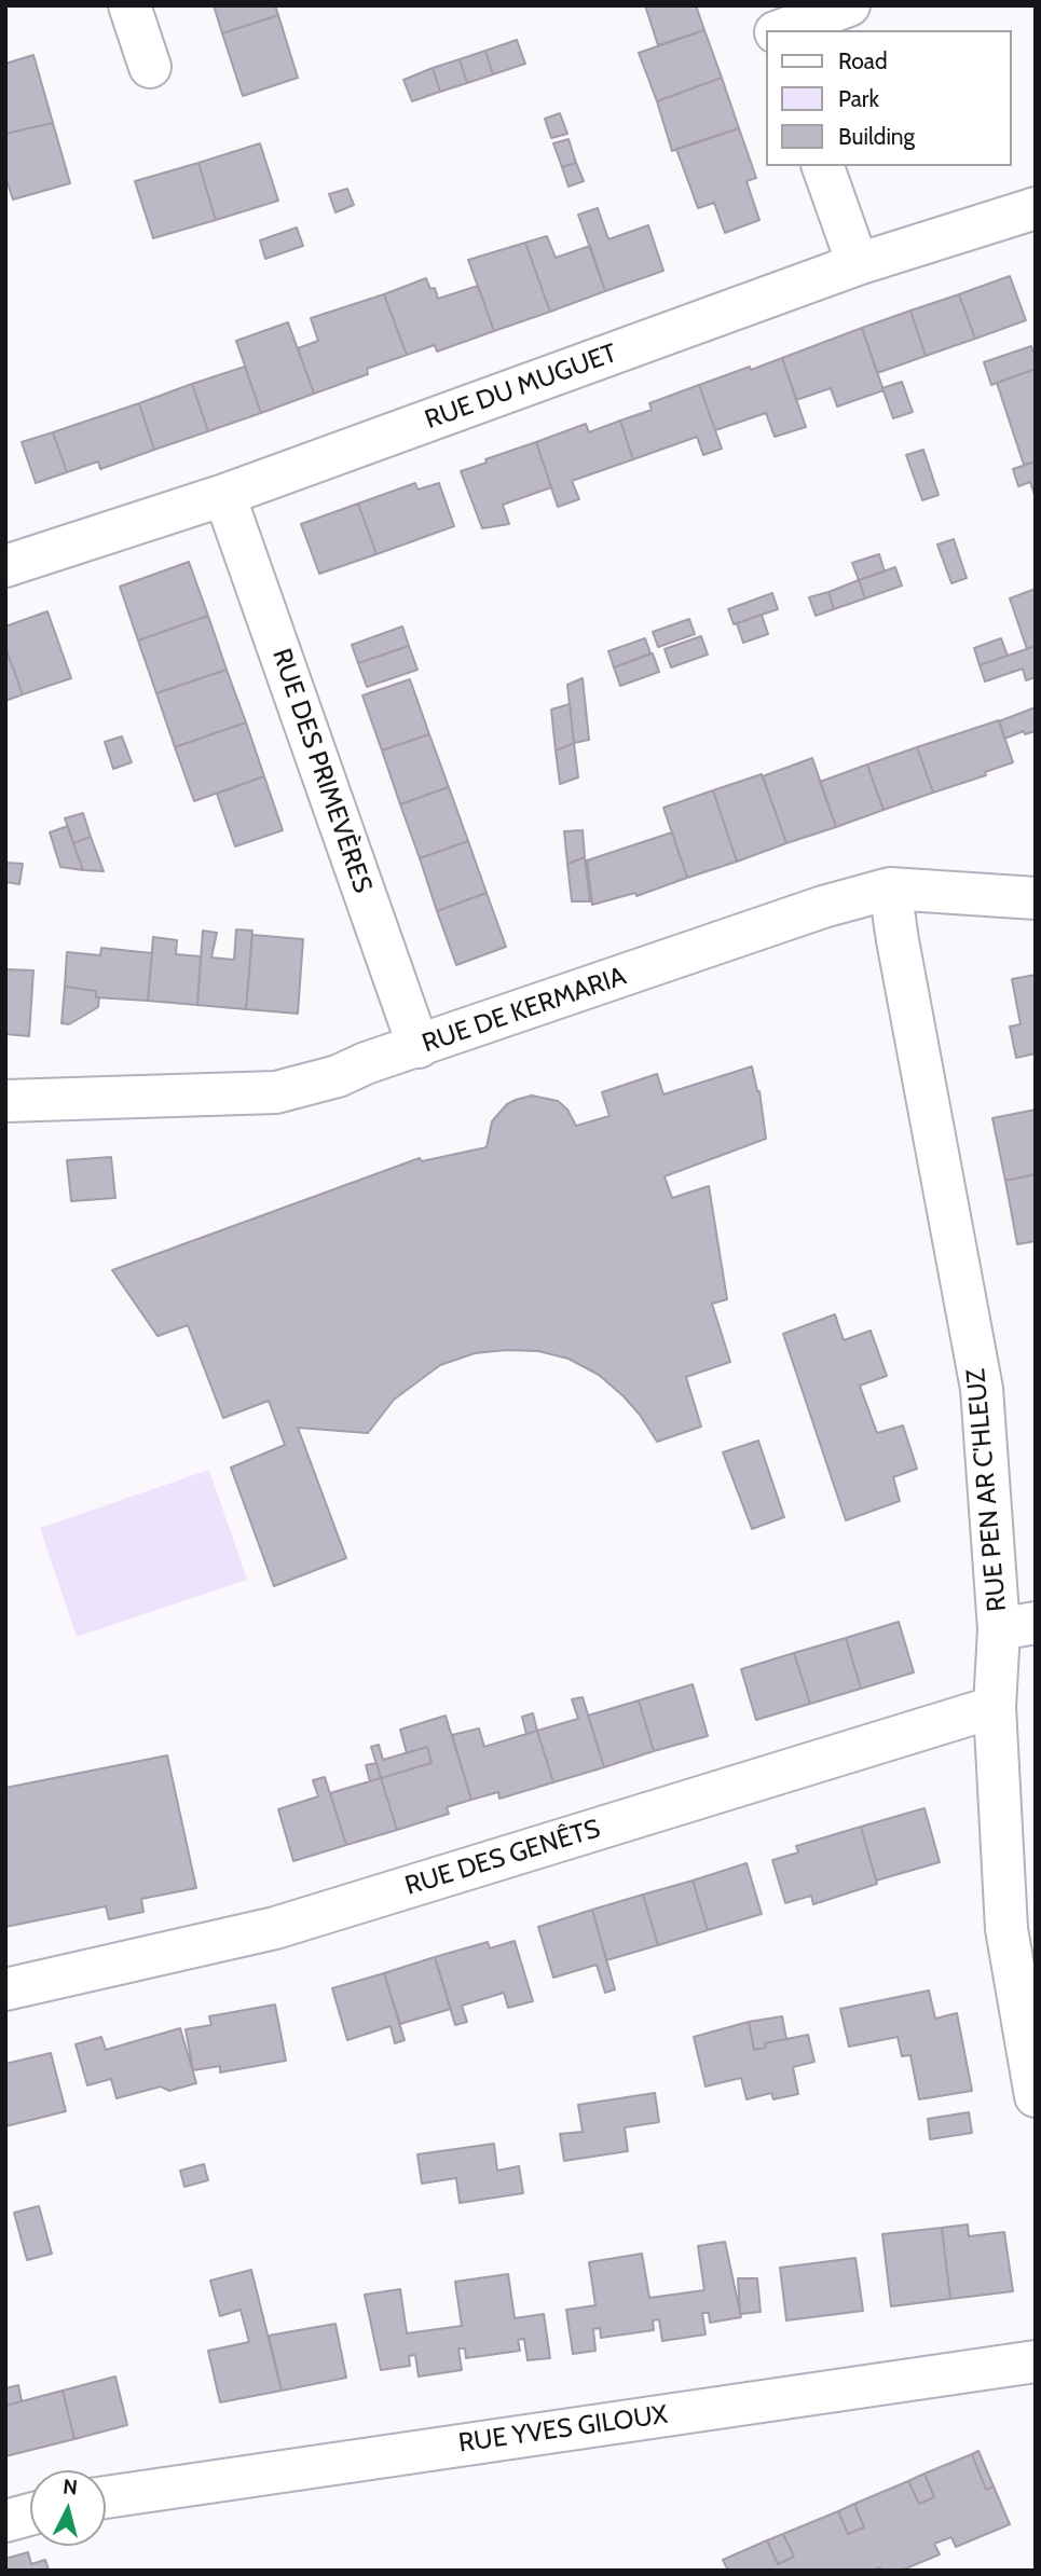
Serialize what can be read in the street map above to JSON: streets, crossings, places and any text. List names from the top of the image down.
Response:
{
  "streets": {
    "street": [
      "RUE DU MUGUET",
      "RUE DES PRIMEVÈRES",
      "RUE DE KERMARIA",
      "RUE PEN AR C'HLEUZ",
      "RUE DES GENÊTS",
      "RUE YVES GILOUX"
    ]
  },
  "crossings": [
    ["RUE DU MUGUET", "RUE DES PRIMEVÈRES"],
    ["RUE DES PRIMEVÈRES", "RUE DE KERMARIA"],
    ["RUE DE KERMARIA", "RUE PEN AR C'HLEUZ"],
    ["RUE PEN AR C'HLEUZ", "RUE DES GENÊTS"]
  ],
  "legend": ["Road", "Park", "Building"],
  "north": "top"
}
